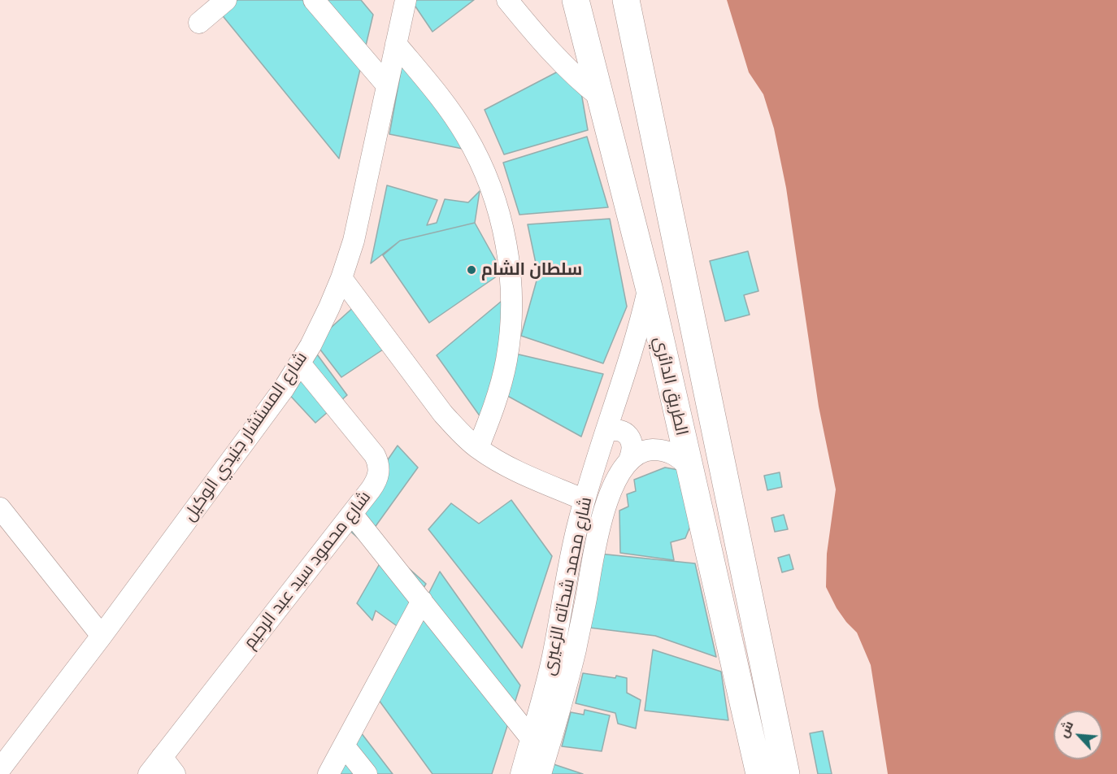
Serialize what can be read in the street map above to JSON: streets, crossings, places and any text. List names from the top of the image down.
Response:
{
  "streets": {
    "highway": ["الطريق الدائري"],
    "street": ["شارع المستشار جنيدي الوكيل", "شارع محمود سيد عبد الرحيم", "شارع محمد شحاته الزعيرى"]
  },
  "crossings": [
    ["الطريق الدائري", "شارع محمد شحاته الزعيرى"],
    ["شارع المستشار جنيدي الوكيل", "شارع محمود سيد عبد الرحيم"]
  ],
  "places": ["سلطان الشام"],
  "north": "top left"
}
